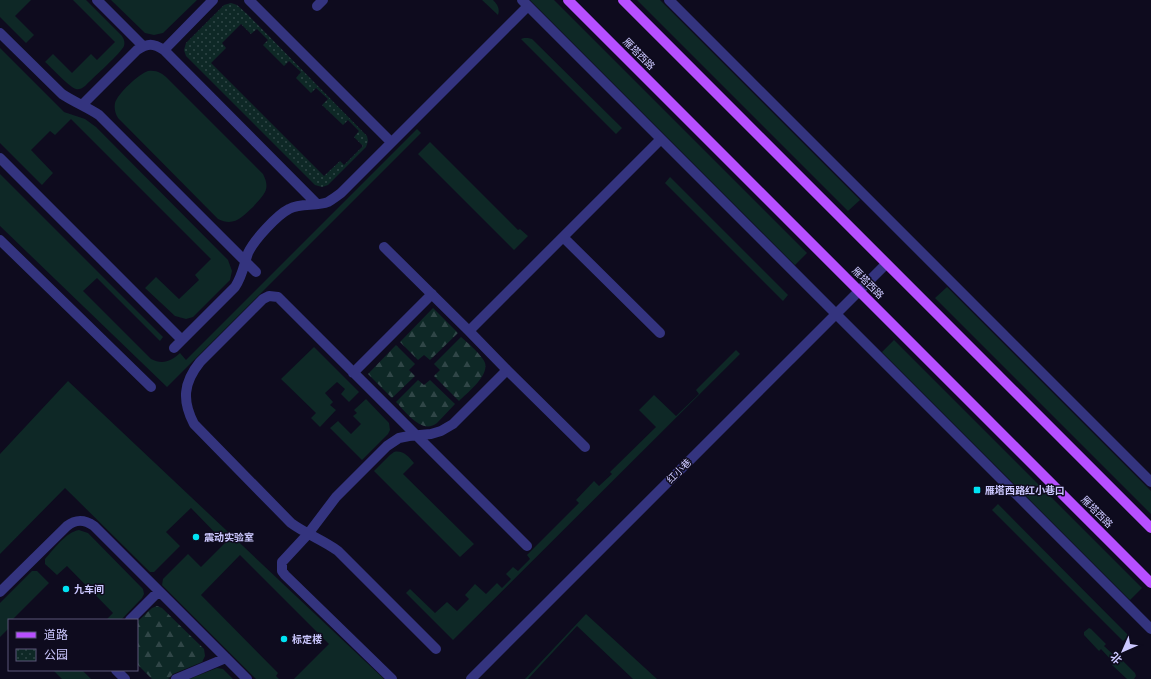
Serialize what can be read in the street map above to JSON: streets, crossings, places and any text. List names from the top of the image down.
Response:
{
  "streets": {
    "main road": ["雁塔西路"],
    "street": ["红小巷"]
  },
  "crossings": [
    ["雁塔西路", "红小巷"]
  ],
  "places": {
    "transit": ["雁塔西路红小巷口"],
    "other": ["震动实验室", "九车间", "标定楼"]
  },
  "legend": ["道路", "公园"],
  "north": "bottom left"
}
